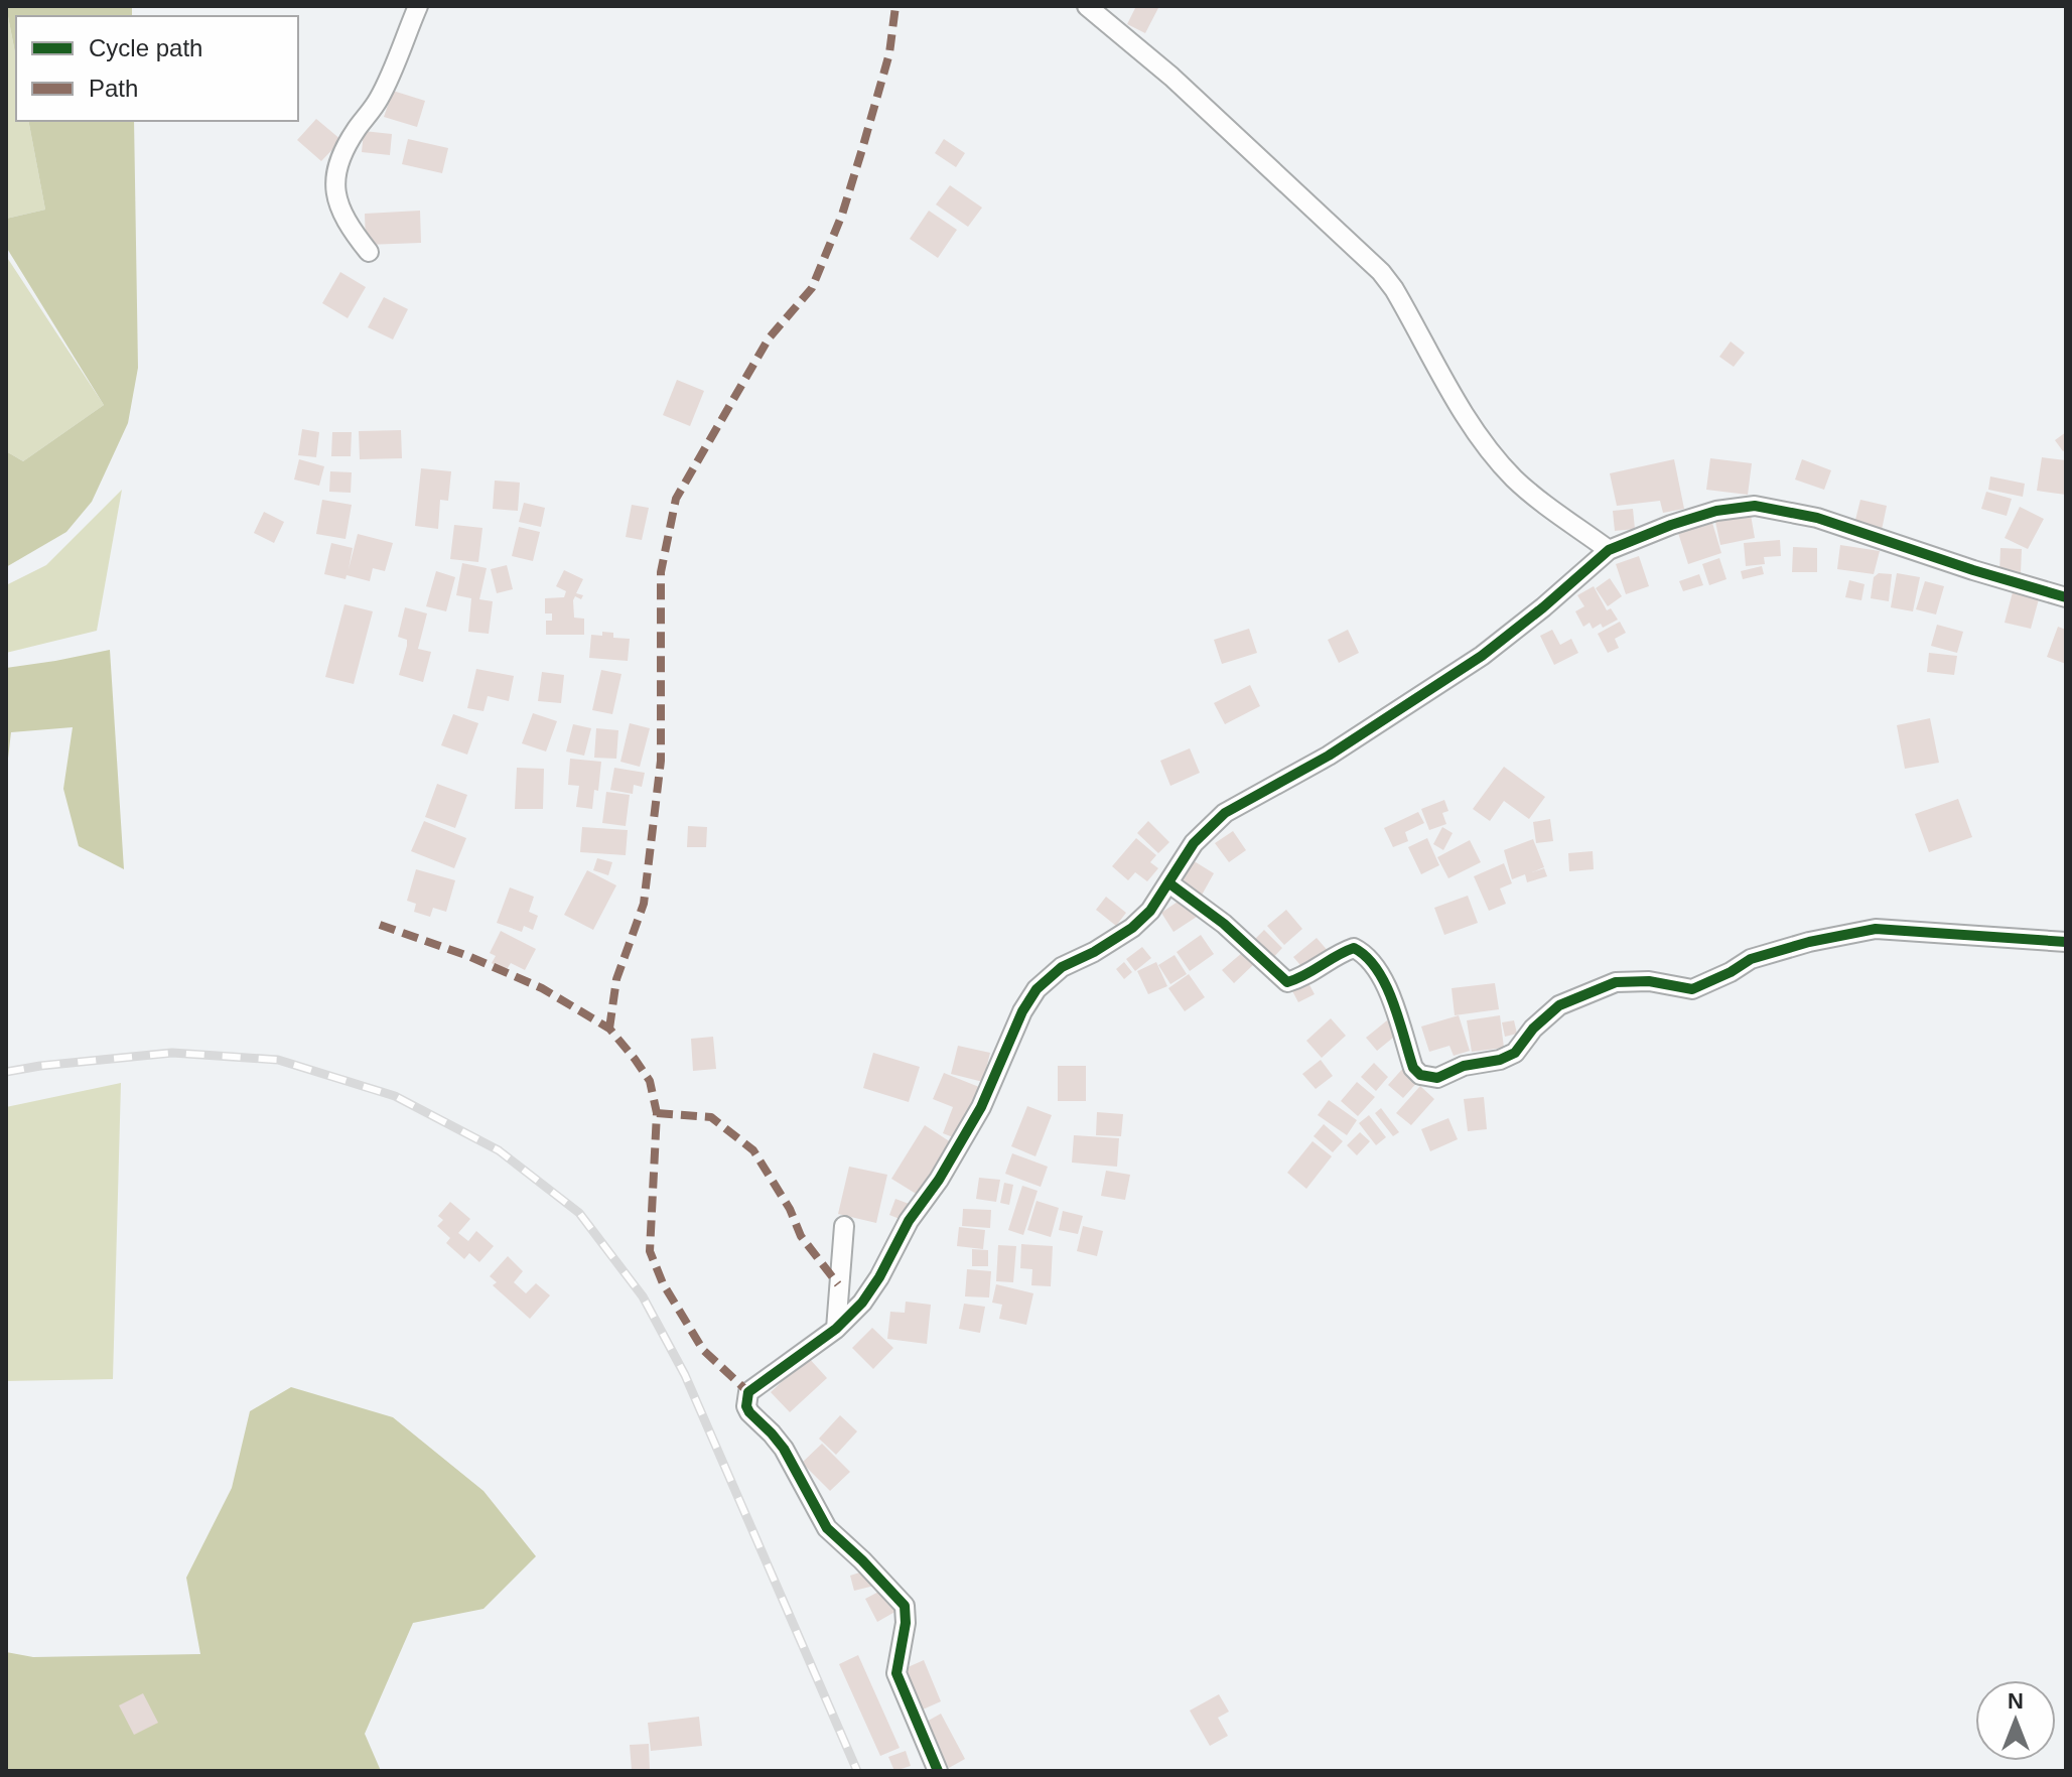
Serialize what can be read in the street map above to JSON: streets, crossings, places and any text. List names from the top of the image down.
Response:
{
  "legend": ["Cycle path", "Path"],
  "north": "top"
}
